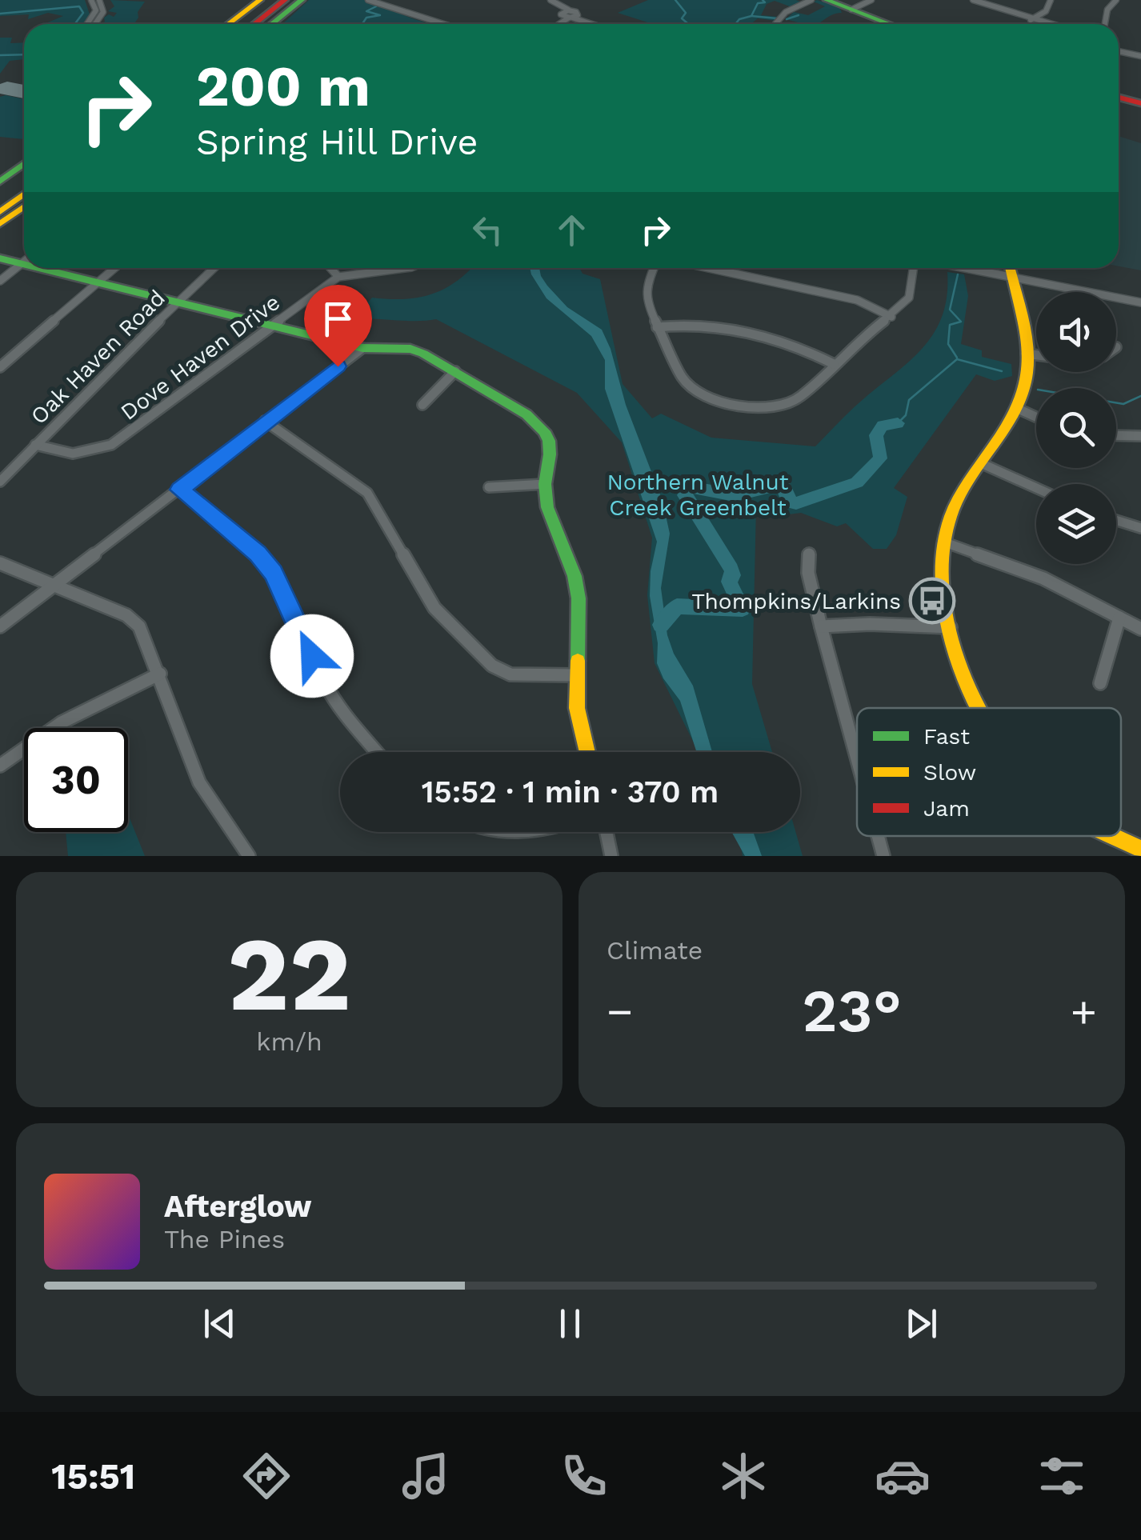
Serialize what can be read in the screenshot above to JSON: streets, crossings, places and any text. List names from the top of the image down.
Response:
{
  "streets": {
    "street": ["Oak Haven Road", "Dove Haven Drive"]
  },
  "crossings": [
    ["Oak Haven Road", "Dove Haven Drive"]
  ],
  "parks": ["Northern Walnut Creek Greenbelt"],
  "places": {
    "bus stop": ["Thompkins/Larkins"]
  },
  "legend": ["Fast", "Slow", "Jam"],
  "page": {
    "turn": ["200 m", "Spring Hill Drive"],
    "limit": "30",
    "trip": "15:52 · 1 min · 370 m",
    "tile": [
      ["22", "km/h"],
      "Climate"
    ],
    "heat": ["−", "23°", "+"],
    "song": ["Afterglow", "The Pines"],
    "tabs": "15:51"
  }
}
